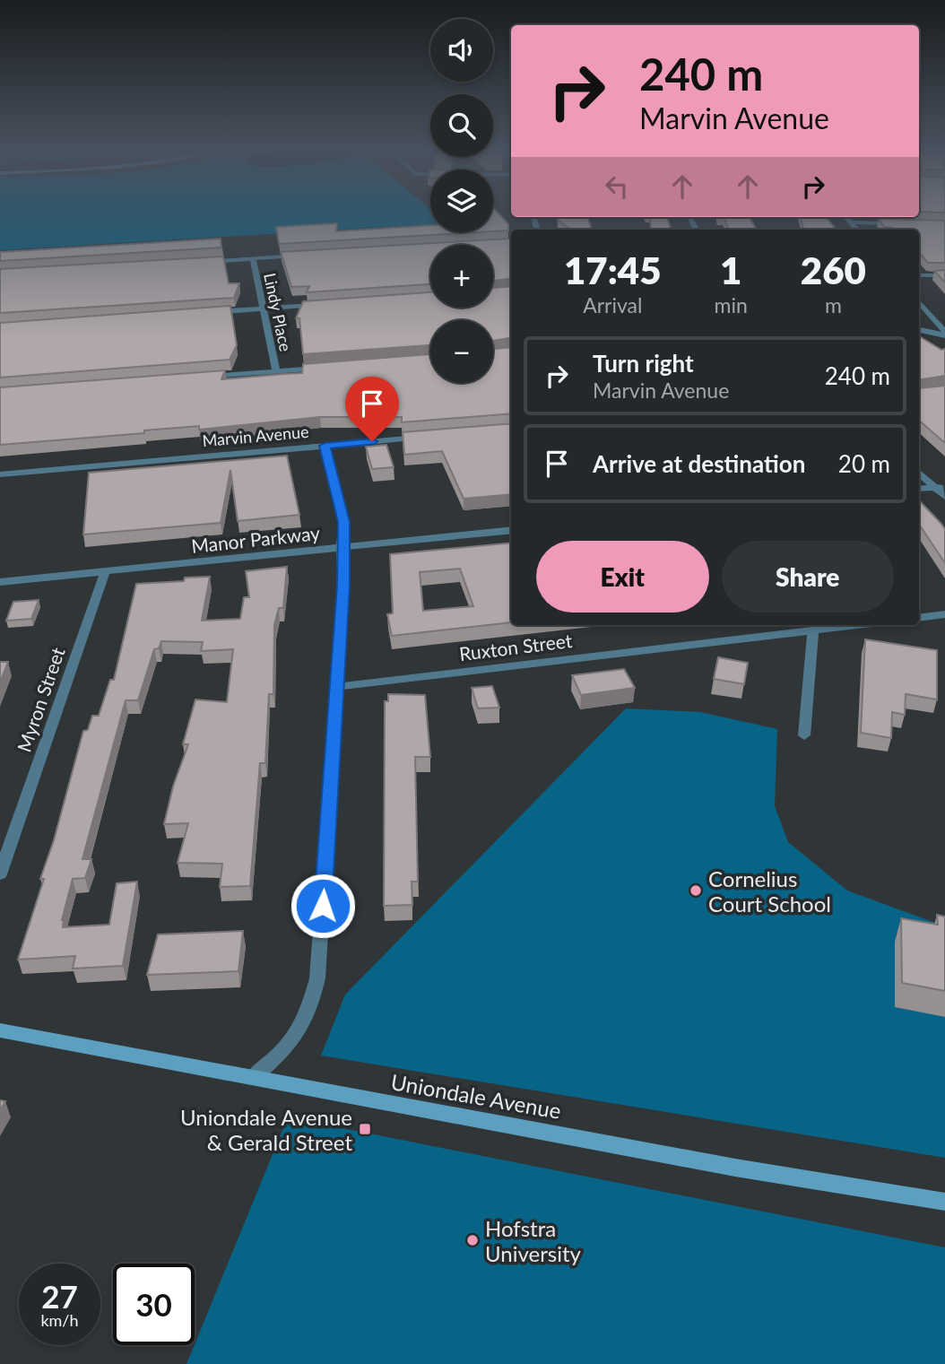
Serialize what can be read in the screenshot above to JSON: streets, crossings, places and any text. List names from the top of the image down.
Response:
{
  "streets": {
    "main road": ["Uniondale Avenue"],
    "street": [
      "Lindy Place",
      "Marvin Avenue",
      "Manor Parkway",
      "Ruxton Street",
      "Myron Street"
    ]
  },
  "crossings": [
    ["Manor Parkway", "Myron Street"]
  ],
  "places": {
    "other": ["Cornelius Court School", "Hofstra University"],
    "transit": ["Uniondale Avenue & Gerald Street"]
  },
  "page": {
    "map_buttons": ["+", "−"],
    "turn": ["240 m", "Marvin Avenue"],
    "eta": [
      "17:45",
      "Arrival",
      "1",
      "min",
      "260",
      "m"
    ],
    "list": [
      {
        "name": "Turn right",
        "note": "Marvin Avenue",
        "value": "240 m"
      },
      {
        "name": "Arrive at destination",
        "value": "20 m"
      }
    ],
    "buttons": ["Exit", "Share"],
    "speed": "27 km/h",
    "limit": "30"
  }
}
